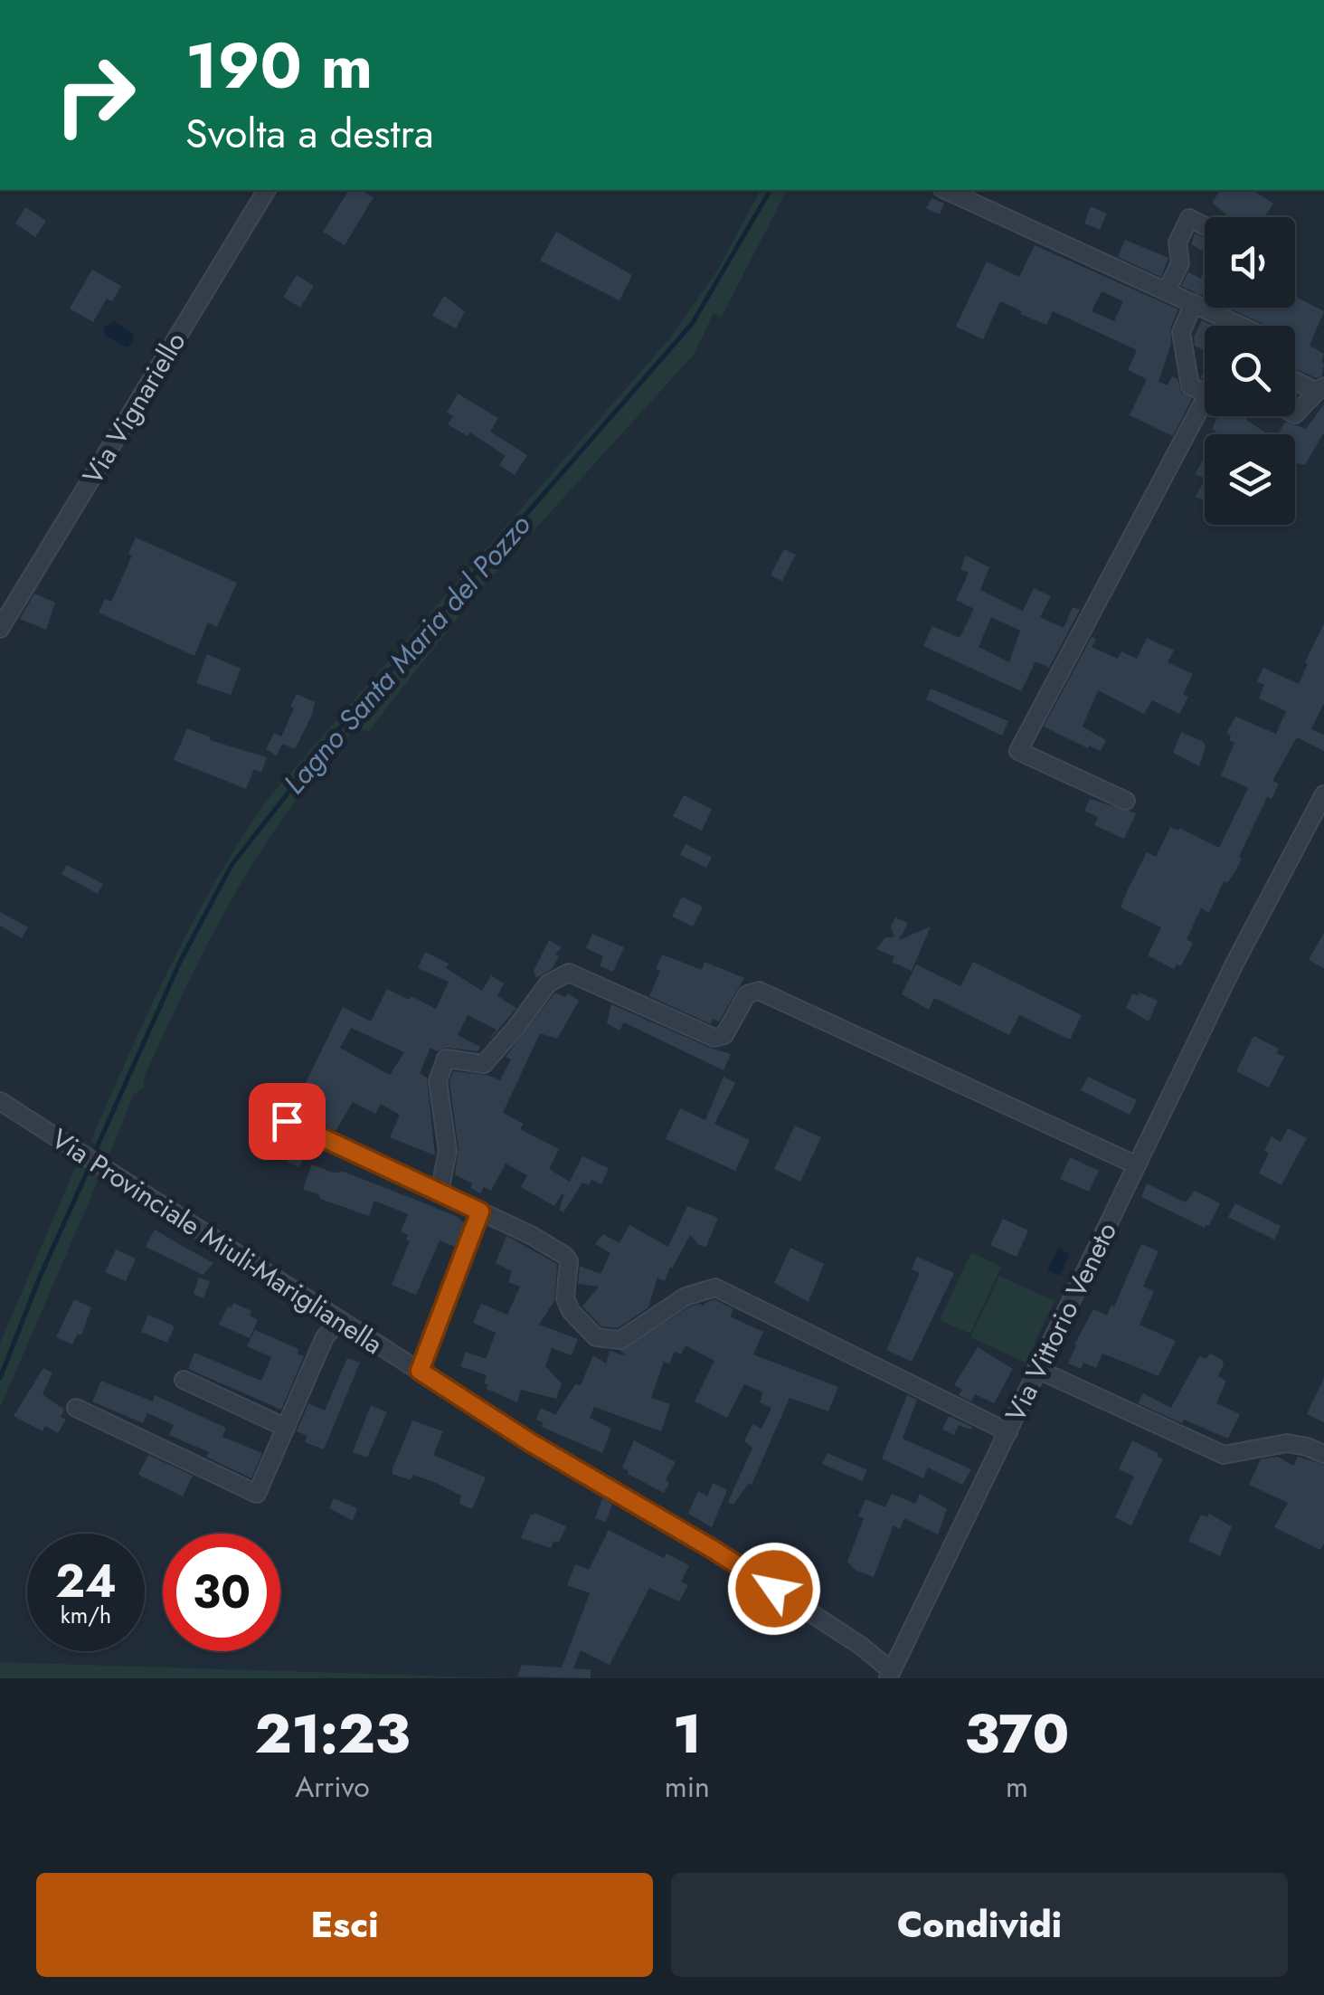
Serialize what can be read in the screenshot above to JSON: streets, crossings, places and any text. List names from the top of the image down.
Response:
{
  "streets": {
    "street": ["Via Vignariello", "Via Provinciale Miuli-Mariglianella", "Via Vittorio Veneto"]
  },
  "crossings": [
    ["Via Provinciale Miuli-Mariglianella", "Via Vittorio Veneto"]
  ],
  "water": ["Lagno Santa Maria del Pozzo"],
  "page": {
    "turn": ["190 m", "Svolta a destra"],
    "speed": "24 km/h",
    "limit": "30",
    "eta": [
      "21:23",
      "Arrivo",
      "1",
      "min",
      "370",
      "m"
    ],
    "buttons": ["Esci", "Condividi"]
  }
}
